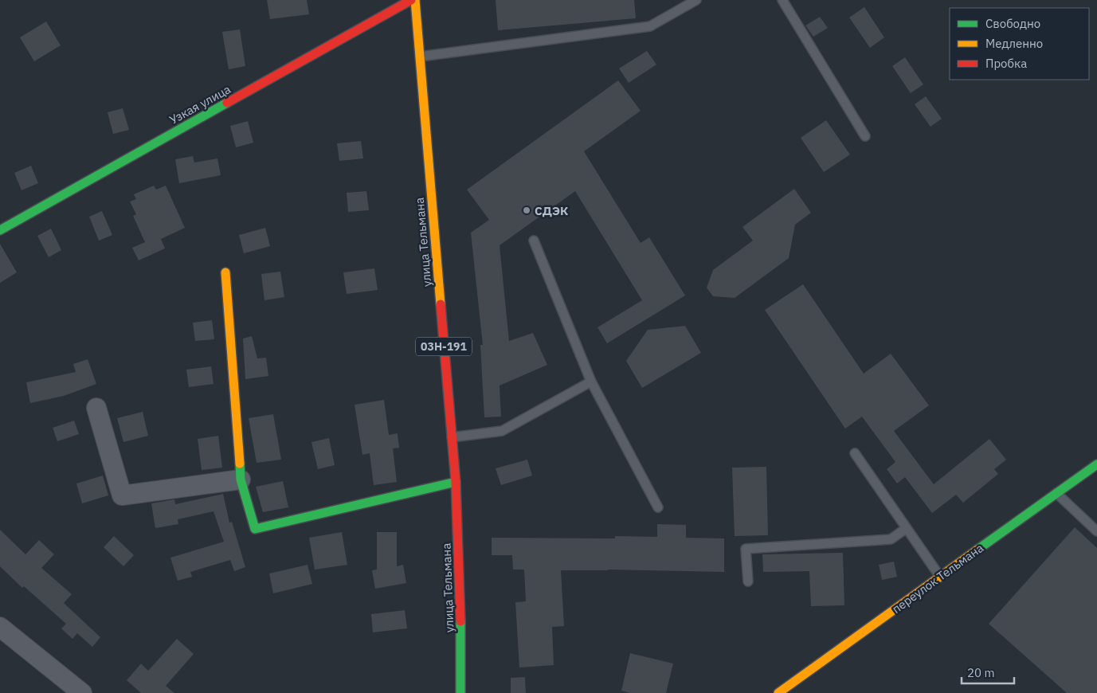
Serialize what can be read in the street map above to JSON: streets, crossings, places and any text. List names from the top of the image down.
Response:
{
  "streets": {
    "street": [
      "Узкая улица",
      "улица Тельмана",
      "03Н-191",
      "переулок Тельмана"
    ]
  },
  "places": ["СДЭК"],
  "legend": ["Свободно", "Медленно", "Пробка"],
  "scale_bar": "20 m"
}
